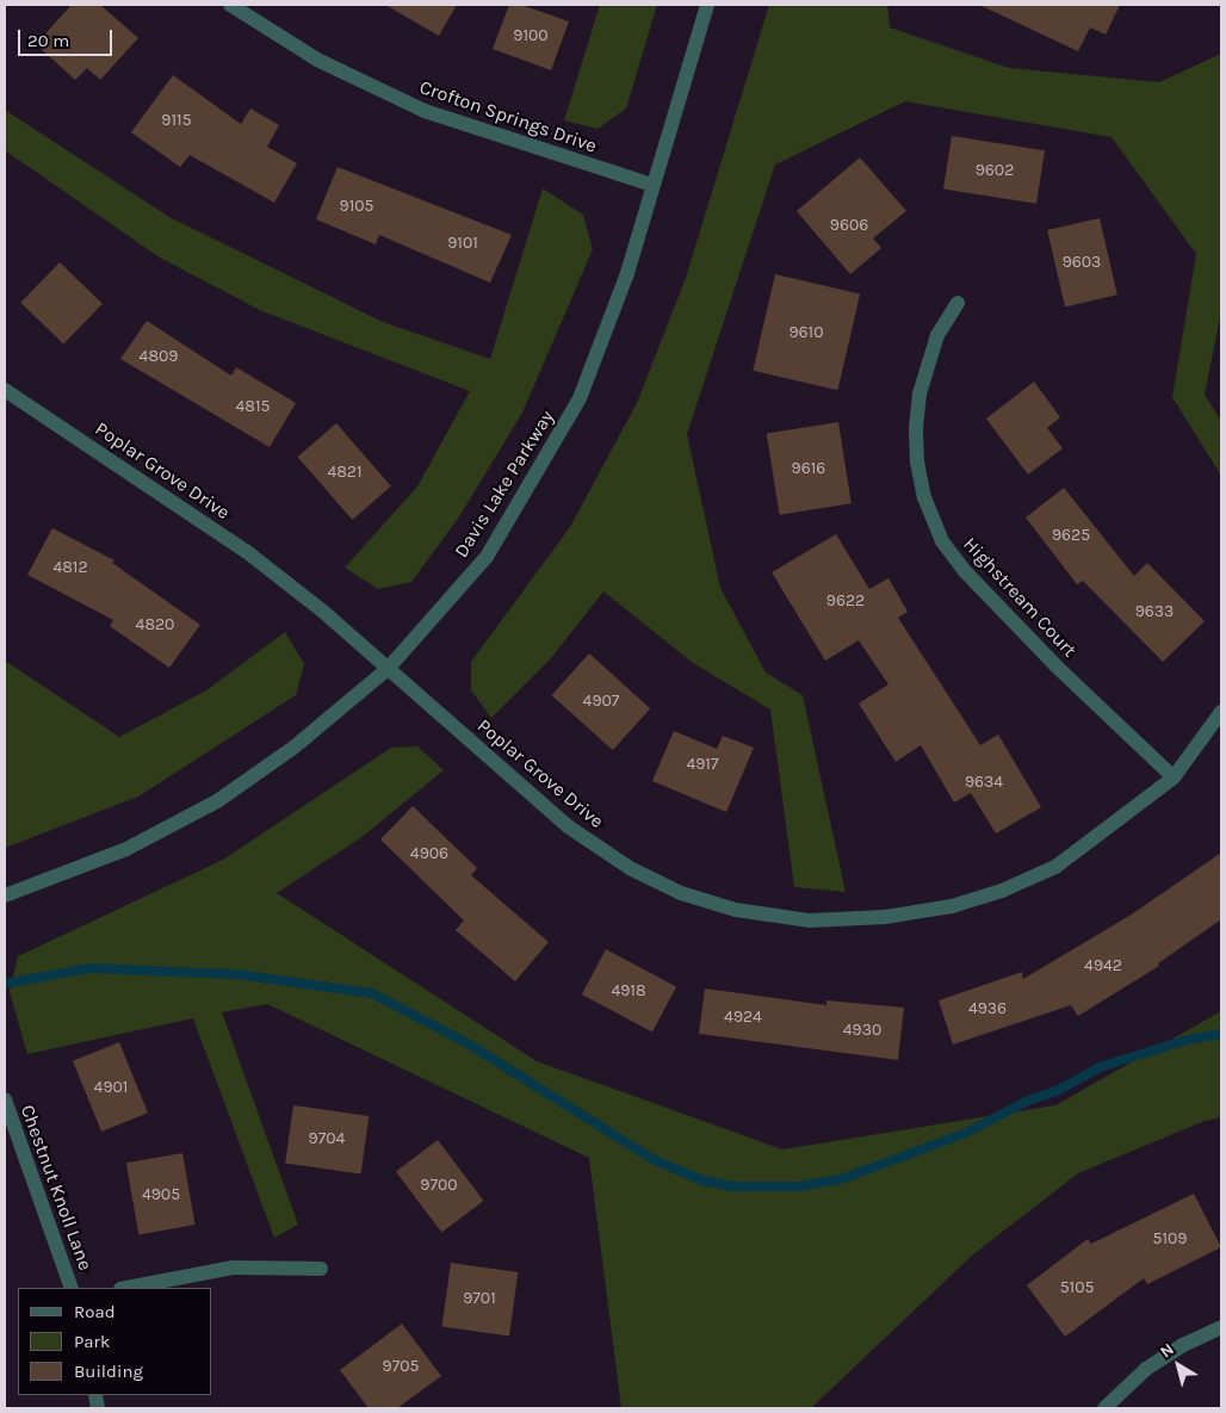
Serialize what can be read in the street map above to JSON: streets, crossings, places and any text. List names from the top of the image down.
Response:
{
  "streets": {
    "street": [
      "Crofton Springs Drive",
      "Poplar Grove Drive",
      "Davis Lake Parkway",
      "Highstream Court",
      "Chestnut Knoll Lane"
    ]
  },
  "crossings": [
    ["Crofton Springs Drive", "Davis Lake Parkway"],
    ["Poplar Grove Drive", "Davis Lake Parkway"],
    ["Poplar Grove Drive", "Highstream Court"]
  ],
  "house_numbers": [
    "9100",
    "9115",
    "9602",
    "9105",
    "9606",
    "9101",
    "9603",
    "9610",
    "4809",
    "4815",
    "9616",
    "4821",
    "9625",
    "4812",
    "9622",
    "9633",
    "4820",
    "4907",
    "4917",
    "9634",
    "4906",
    "4942",
    "4918",
    "4936",
    "4924",
    "4930",
    "4901",
    "9704",
    "9700",
    "4905",
    "5109",
    "5105",
    "9701",
    "9705"
  ],
  "legend": ["Road", "Park", "Building"],
  "scale_bar": "20 m",
  "north": "top left"
}
